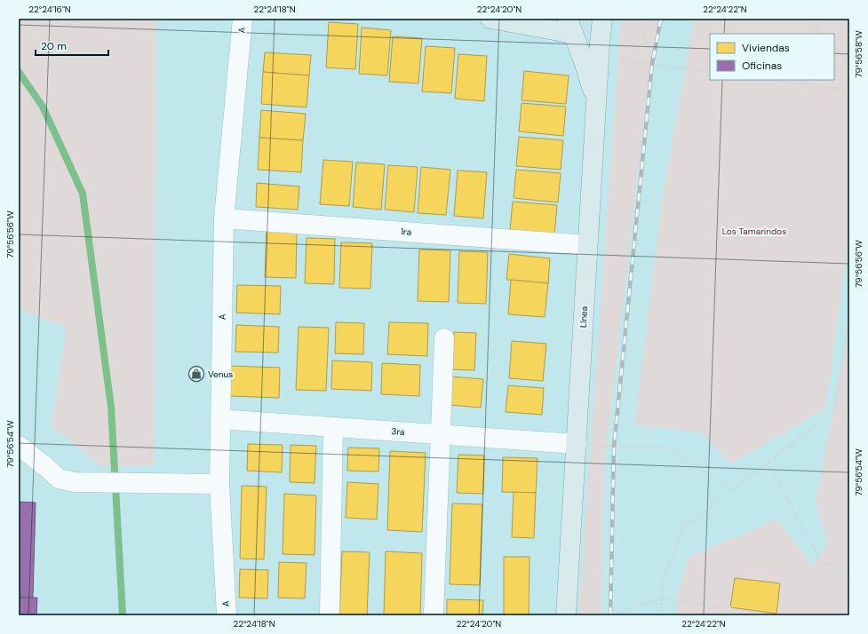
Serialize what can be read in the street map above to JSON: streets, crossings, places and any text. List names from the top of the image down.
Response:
{
  "streets": {
    "main road": ["Línea"],
    "street": ["A", "1ra", "3ra"]
  },
  "crossings": [
    ["A", "1ra"],
    ["A", "3ra"],
    ["1ra", "Línea"],
    ["Línea", "3ra"]
  ],
  "parks": ["Los Tamarindos"],
  "places": {
    "shop": ["Venus"]
  },
  "legend": ["Viviendas", "Oficinas"],
  "scale_bar": "20 m",
  "coordinates": [
    "22°24'16\"N",
    "22°24'18\"N",
    "22°24'20\"N",
    "22°24'22\"N",
    "79°56'58\"W",
    "79°56'56\"W",
    "79°56'54\"W"
  ]
}
